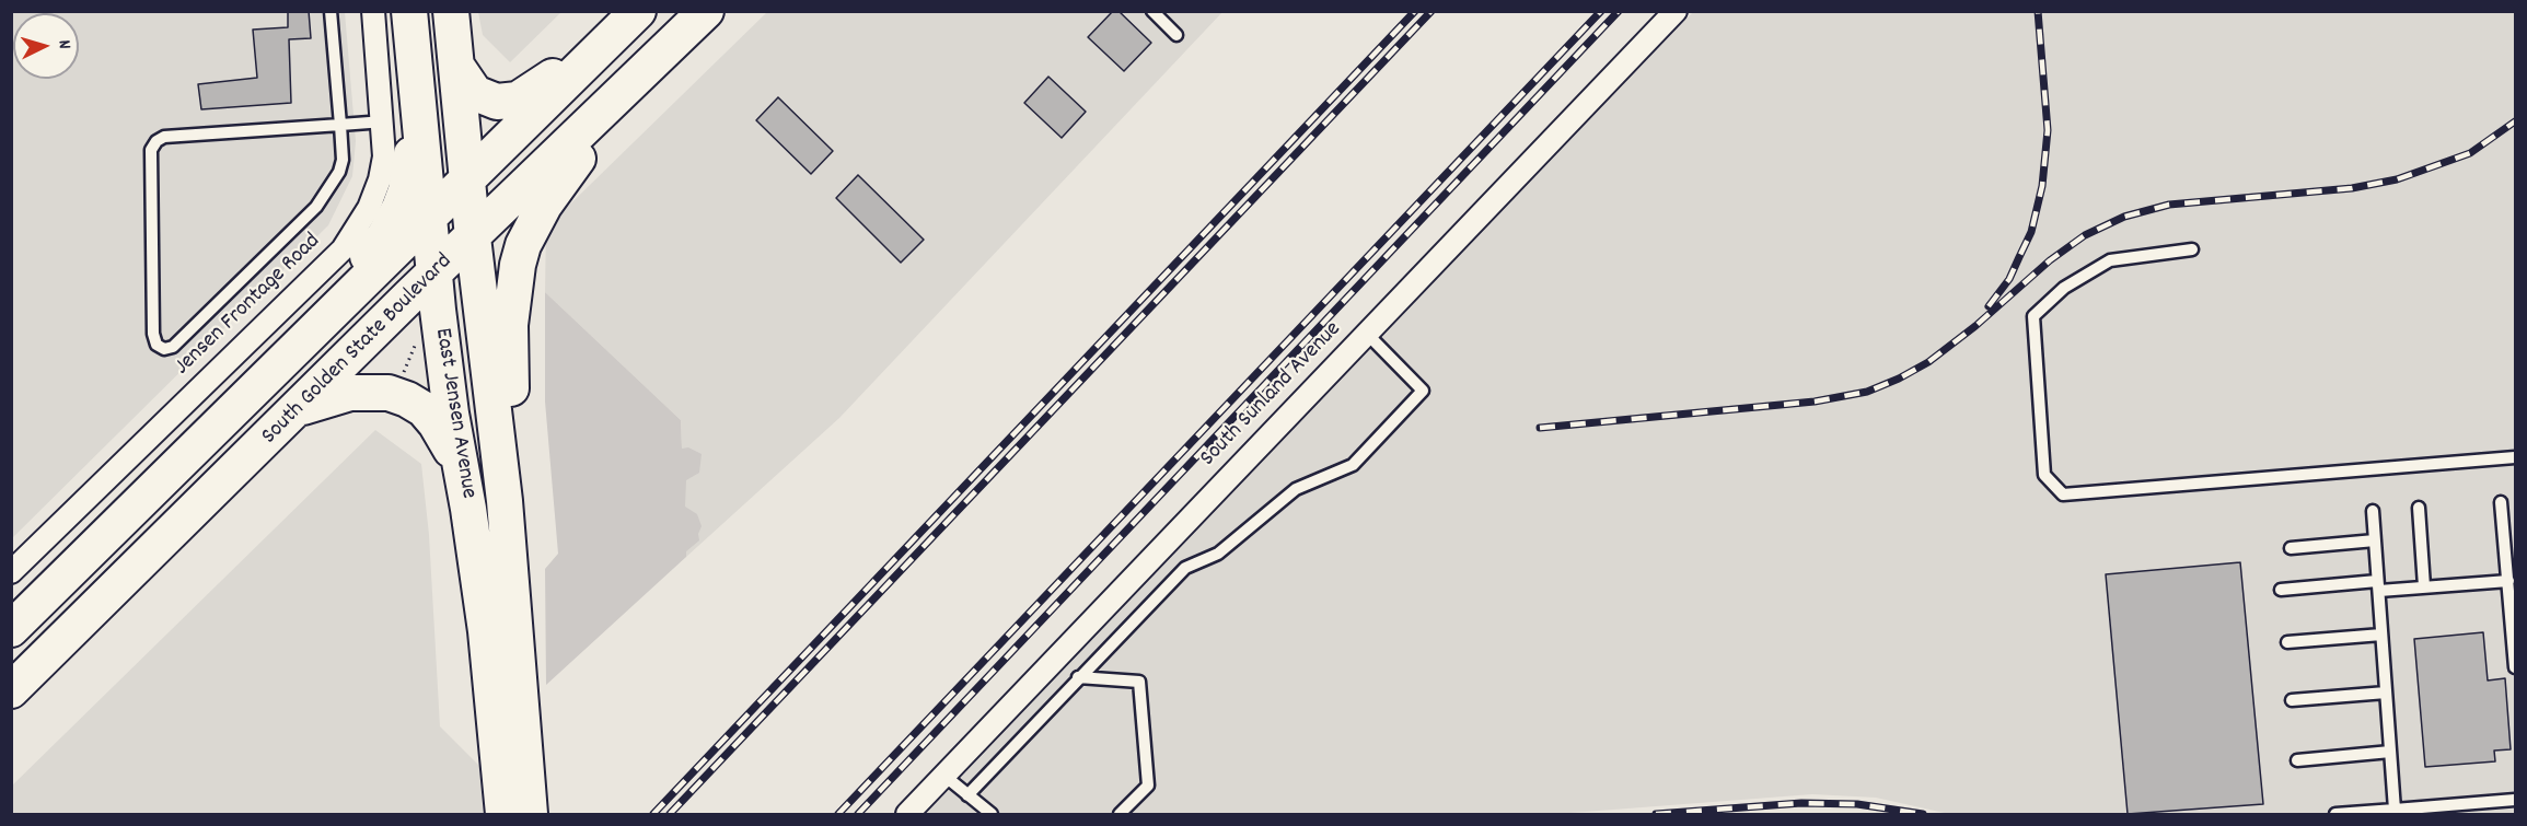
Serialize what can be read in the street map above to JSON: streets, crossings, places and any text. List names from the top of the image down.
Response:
{
  "streets": {
    "main road": ["South Golden State Boulevard", "East Jensen Avenue"],
    "street": ["Jensen Frontage Road", "South Sunland Avenue"]
  },
  "crossings": [
    ["South Golden State Boulevard", "East Jensen Avenue"]
  ],
  "north": "right"
}
